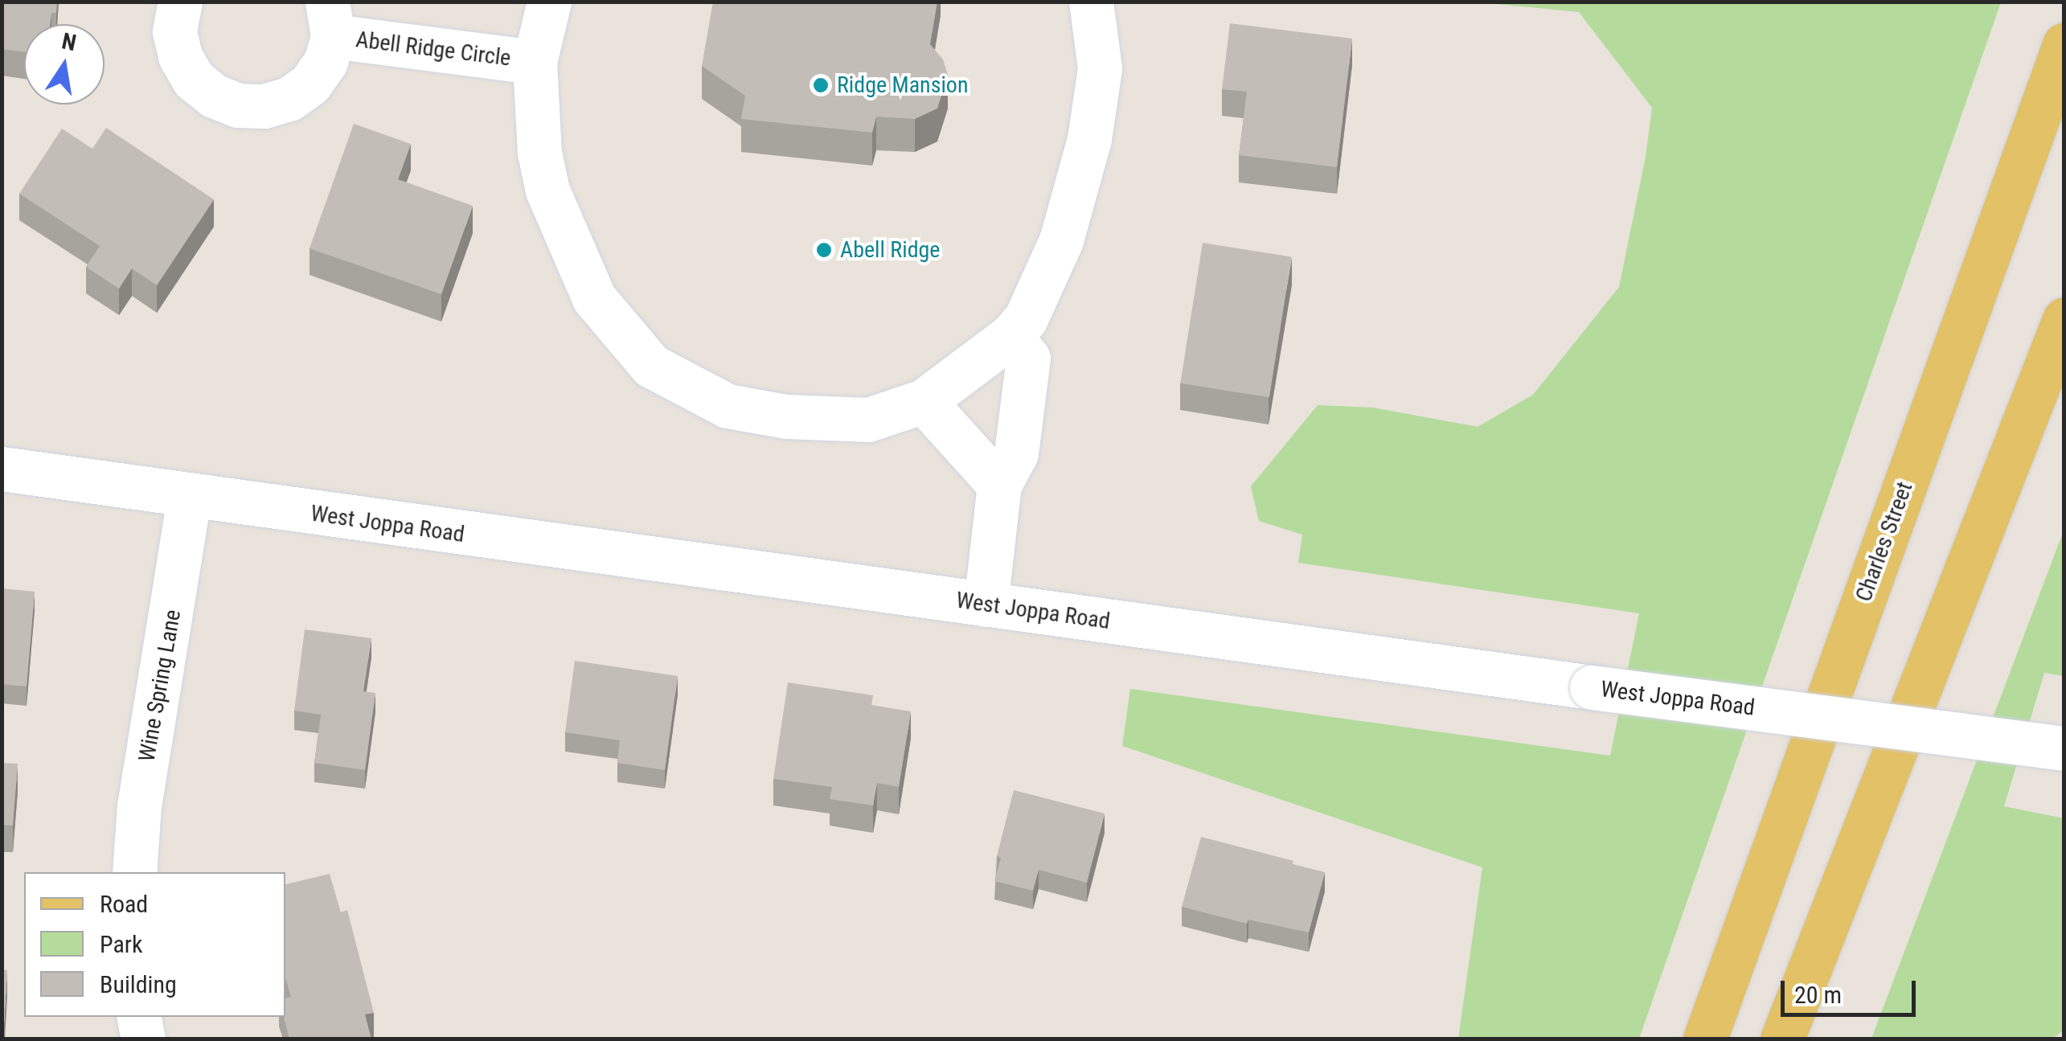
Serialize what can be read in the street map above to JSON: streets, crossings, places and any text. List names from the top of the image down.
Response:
{
  "streets": {
    "main road": ["Charles Street"],
    "street": ["Abell Ridge Circle", "West Joppa Road", "Wine Spring Lane"]
  },
  "crossings": [
    ["West Joppa Road", "Wine Spring Lane"]
  ],
  "places": ["Ridge Mansion", "Abell Ridge"],
  "legend": ["Road", "Park", "Building"],
  "scale_bar": "20 m",
  "north": "top"
}
